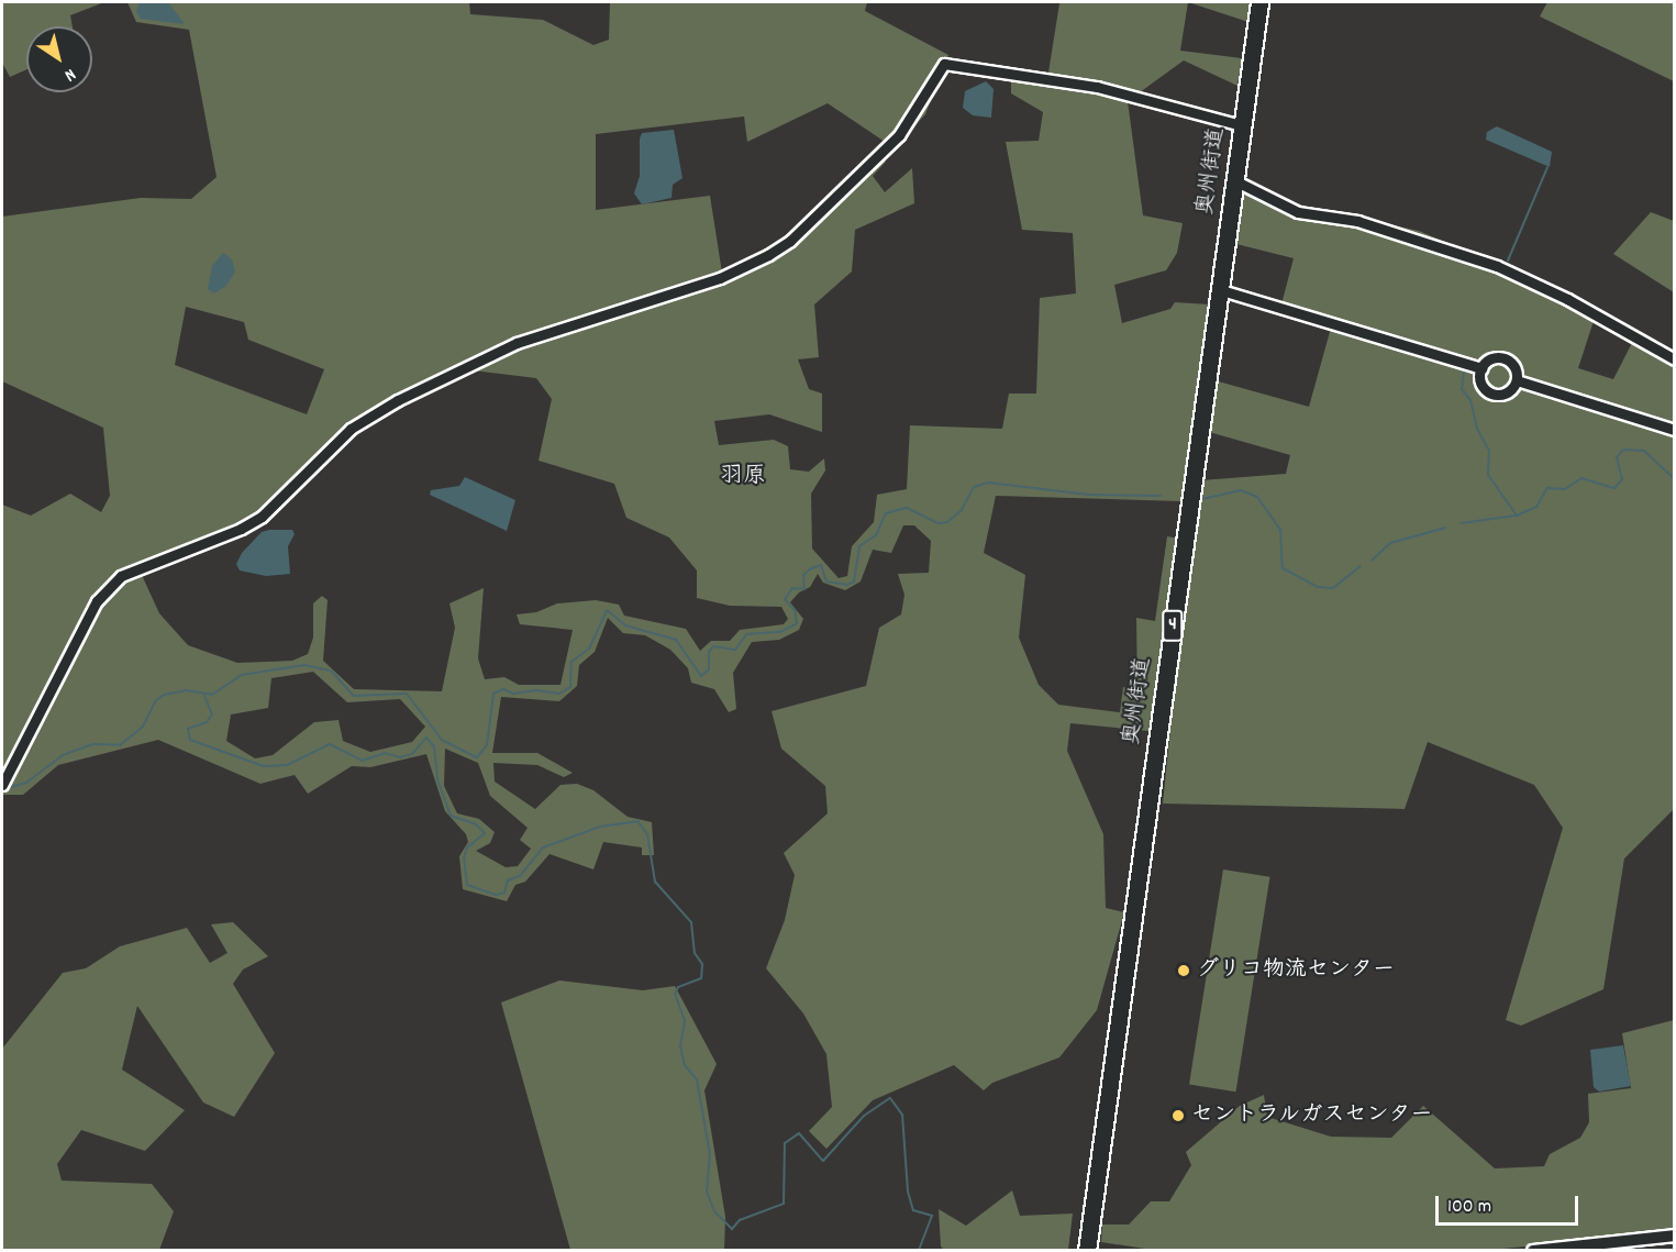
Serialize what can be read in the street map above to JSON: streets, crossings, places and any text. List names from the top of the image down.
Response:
{
  "streets": {
    "highway": ["奥州街道", "4"]
  },
  "districts": ["羽原"],
  "places": ["グリコ物流センター", "セントラルガスセンター"],
  "scale_bar": "100 m",
  "north": "bottom right"
}
